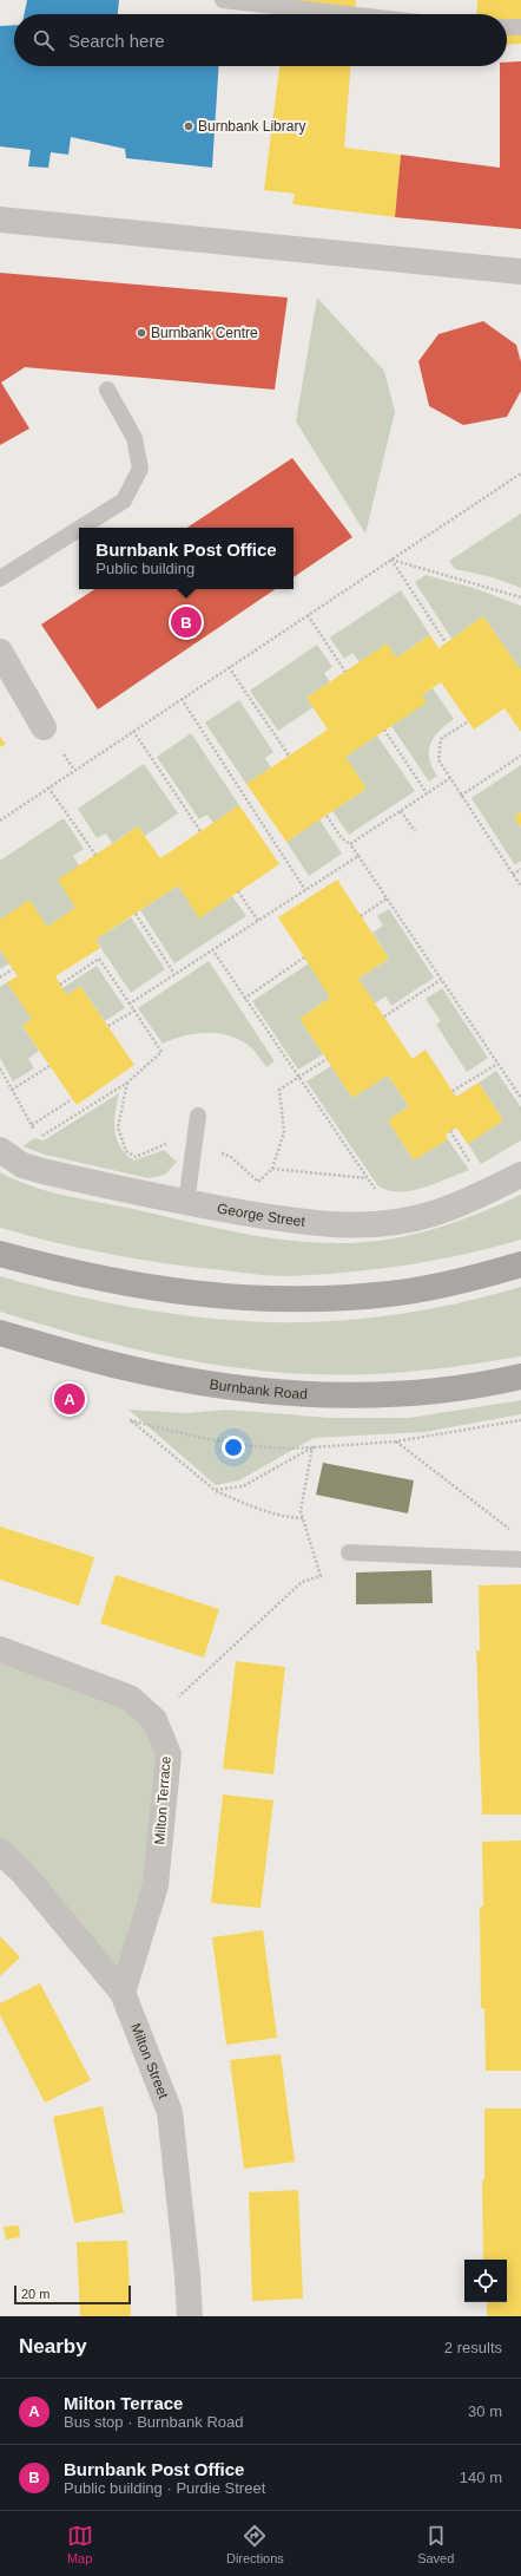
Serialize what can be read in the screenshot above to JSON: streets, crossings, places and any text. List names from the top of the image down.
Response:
{
  "streets": {
    "main road": ["Burnbank Road"],
    "street": ["George Street", "Milton Terrace", "Milton Street"]
  },
  "crossings": [
    ["Milton Terrace", "Milton Street"]
  ],
  "places": ["Burnbank Library", "Burnbank Centre"],
  "scale_bar": "20 m",
  "page": {
    "search": "Search here",
    "popup": ["Burnbank Post Office", "Public building"],
    "pins": ["B", "A"],
    "scale": "20 m",
    "heading": ["Nearby", "2 results"],
    "list": [
      {
        "mark": "A",
        "name": "Milton Terrace",
        "note": "Bus stop · Burnbank Road",
        "value": "30 m"
      },
      {
        "mark": "B",
        "name": "Burnbank Post Office",
        "note": "Public building · Purdie Street",
        "value": "140 m"
      }
    ],
    "nav": ["Map", "Directions", "Saved"]
  }
}
